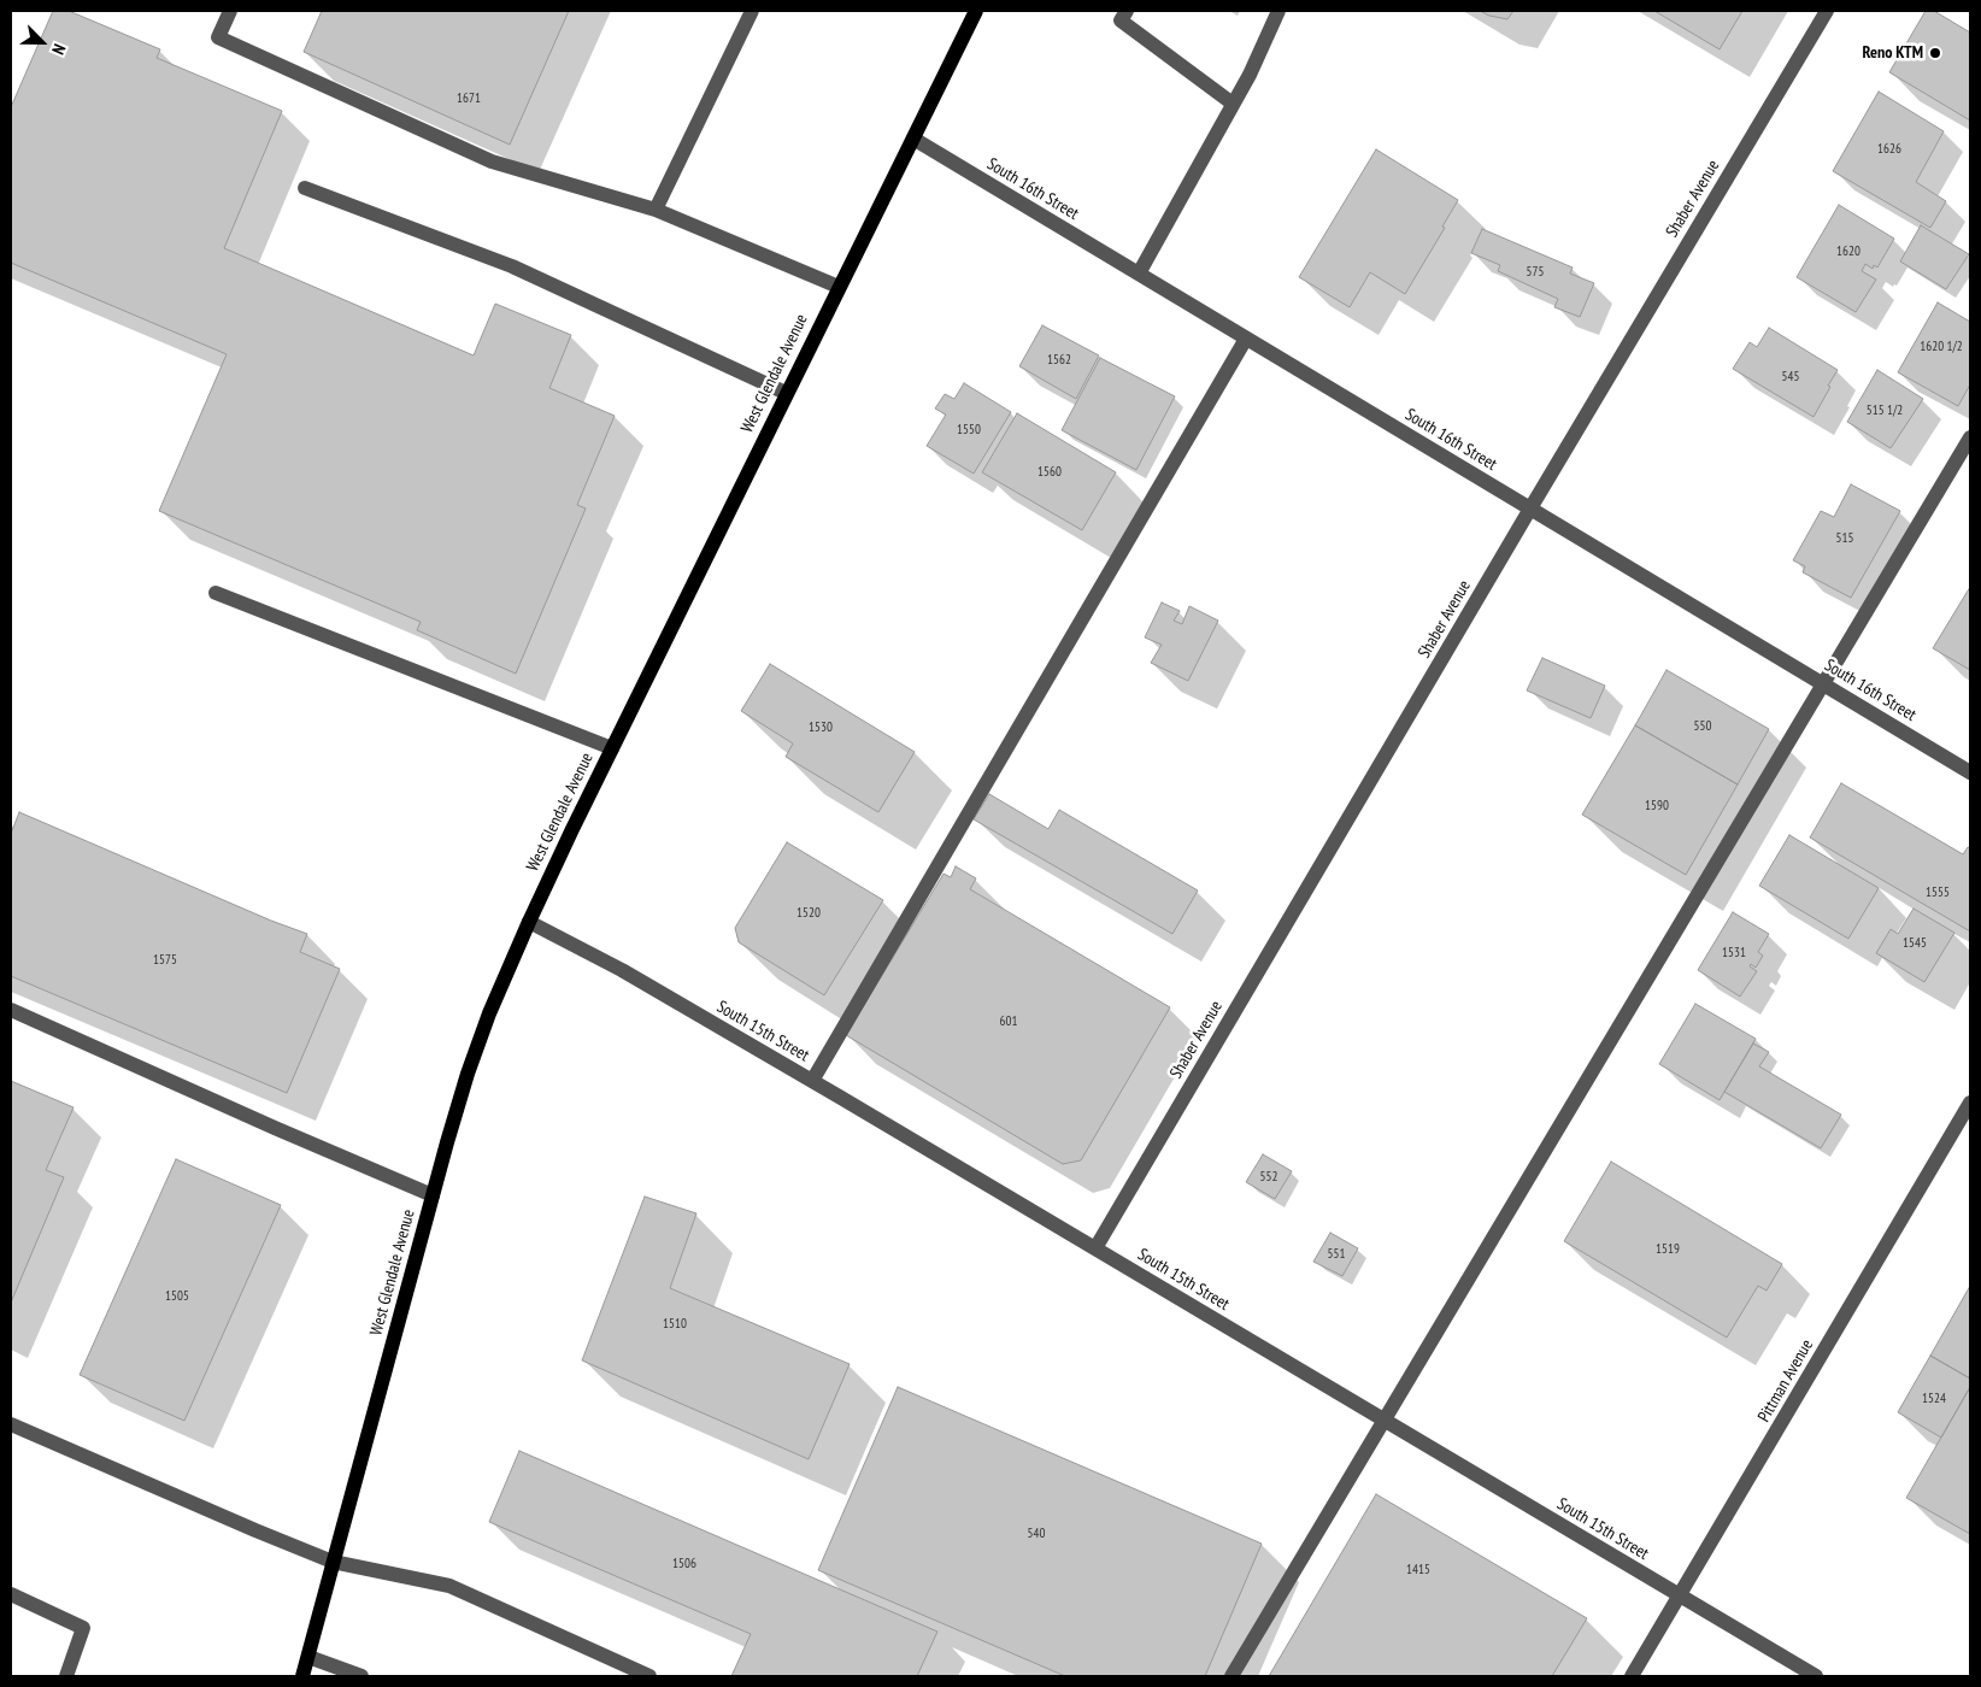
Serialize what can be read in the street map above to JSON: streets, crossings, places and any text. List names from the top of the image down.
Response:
{
  "streets": {
    "main road": ["West Glendale Avenue"],
    "street": [
      "South 16th Street",
      "Shaber Avenue",
      "South 15th Street",
      "Pittman Avenue"
    ]
  },
  "crossings": [
    ["South 16th Street", "Shaber Avenue"],
    ["South 16th Street", "West Glendale Avenue"],
    ["Shaber Avenue", "South 15th Street"],
    ["West Glendale Avenue", "South 15th Street"],
    ["South 15th Street", "Pittman Avenue"]
  ],
  "places": ["Reno KTM"],
  "house_numbers": [
    "1671",
    "1626",
    "1620",
    "575",
    "1620 1/2",
    "1562",
    "545",
    "515 1/2",
    "1550",
    "1560",
    "515",
    "550",
    "1530",
    "1590",
    "1555",
    "1520",
    "1545",
    "1531",
    "1575",
    "601",
    "552",
    "1519",
    "551",
    "1505",
    "1510",
    "1524",
    "540",
    "1506",
    "1415"
  ],
  "north": "bottom right"
}
